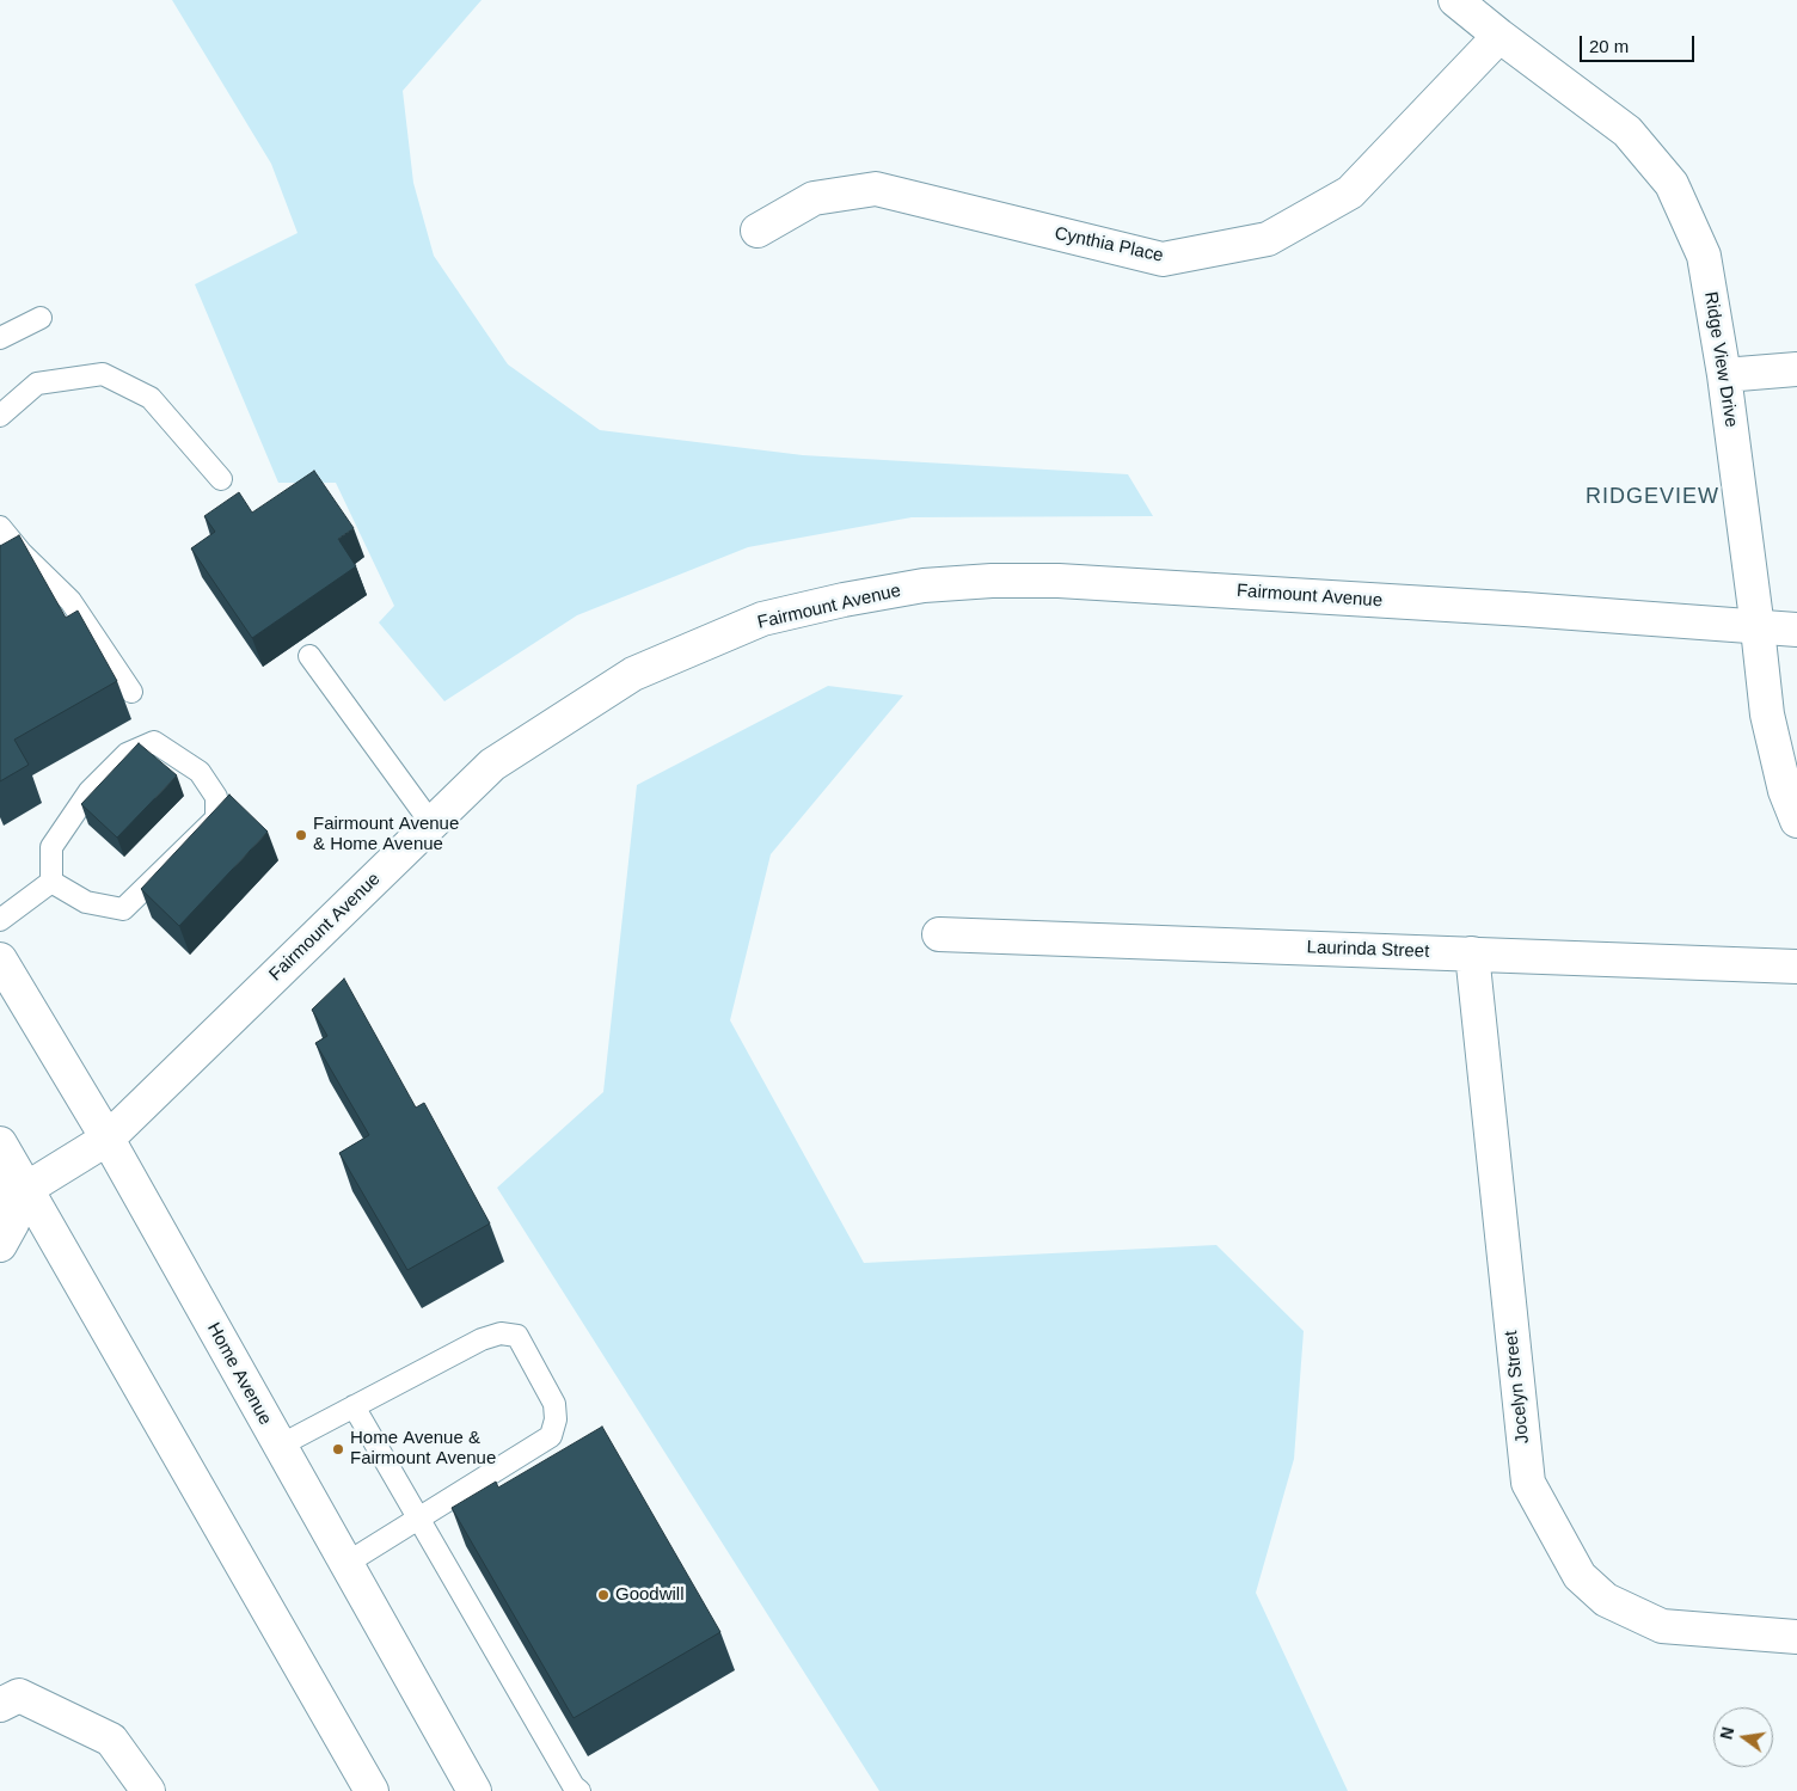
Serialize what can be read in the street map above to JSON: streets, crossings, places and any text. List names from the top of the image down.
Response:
{
  "streets": {
    "street": [
      "Cynthia Place",
      "Ridge View Drive",
      "Fairmount Avenue",
      "Laurinda Street",
      "Home Avenue",
      "Jocelyn Street"
    ]
  },
  "crossings": [
    ["Cynthia Place", "Ridge View Drive"],
    ["Ridge View Drive", "Fairmount Avenue"],
    ["Fairmount Avenue", "Home Avenue"],
    ["Laurinda Street", "Jocelyn Street"]
  ],
  "districts": ["RIDGEVIEW"],
  "places": ["Fairmount Avenue & Home Avenue", "Home Avenue & Fairmount Avenue", "Goodwill"],
  "scale_bar": "20 m",
  "north": "left"
}
